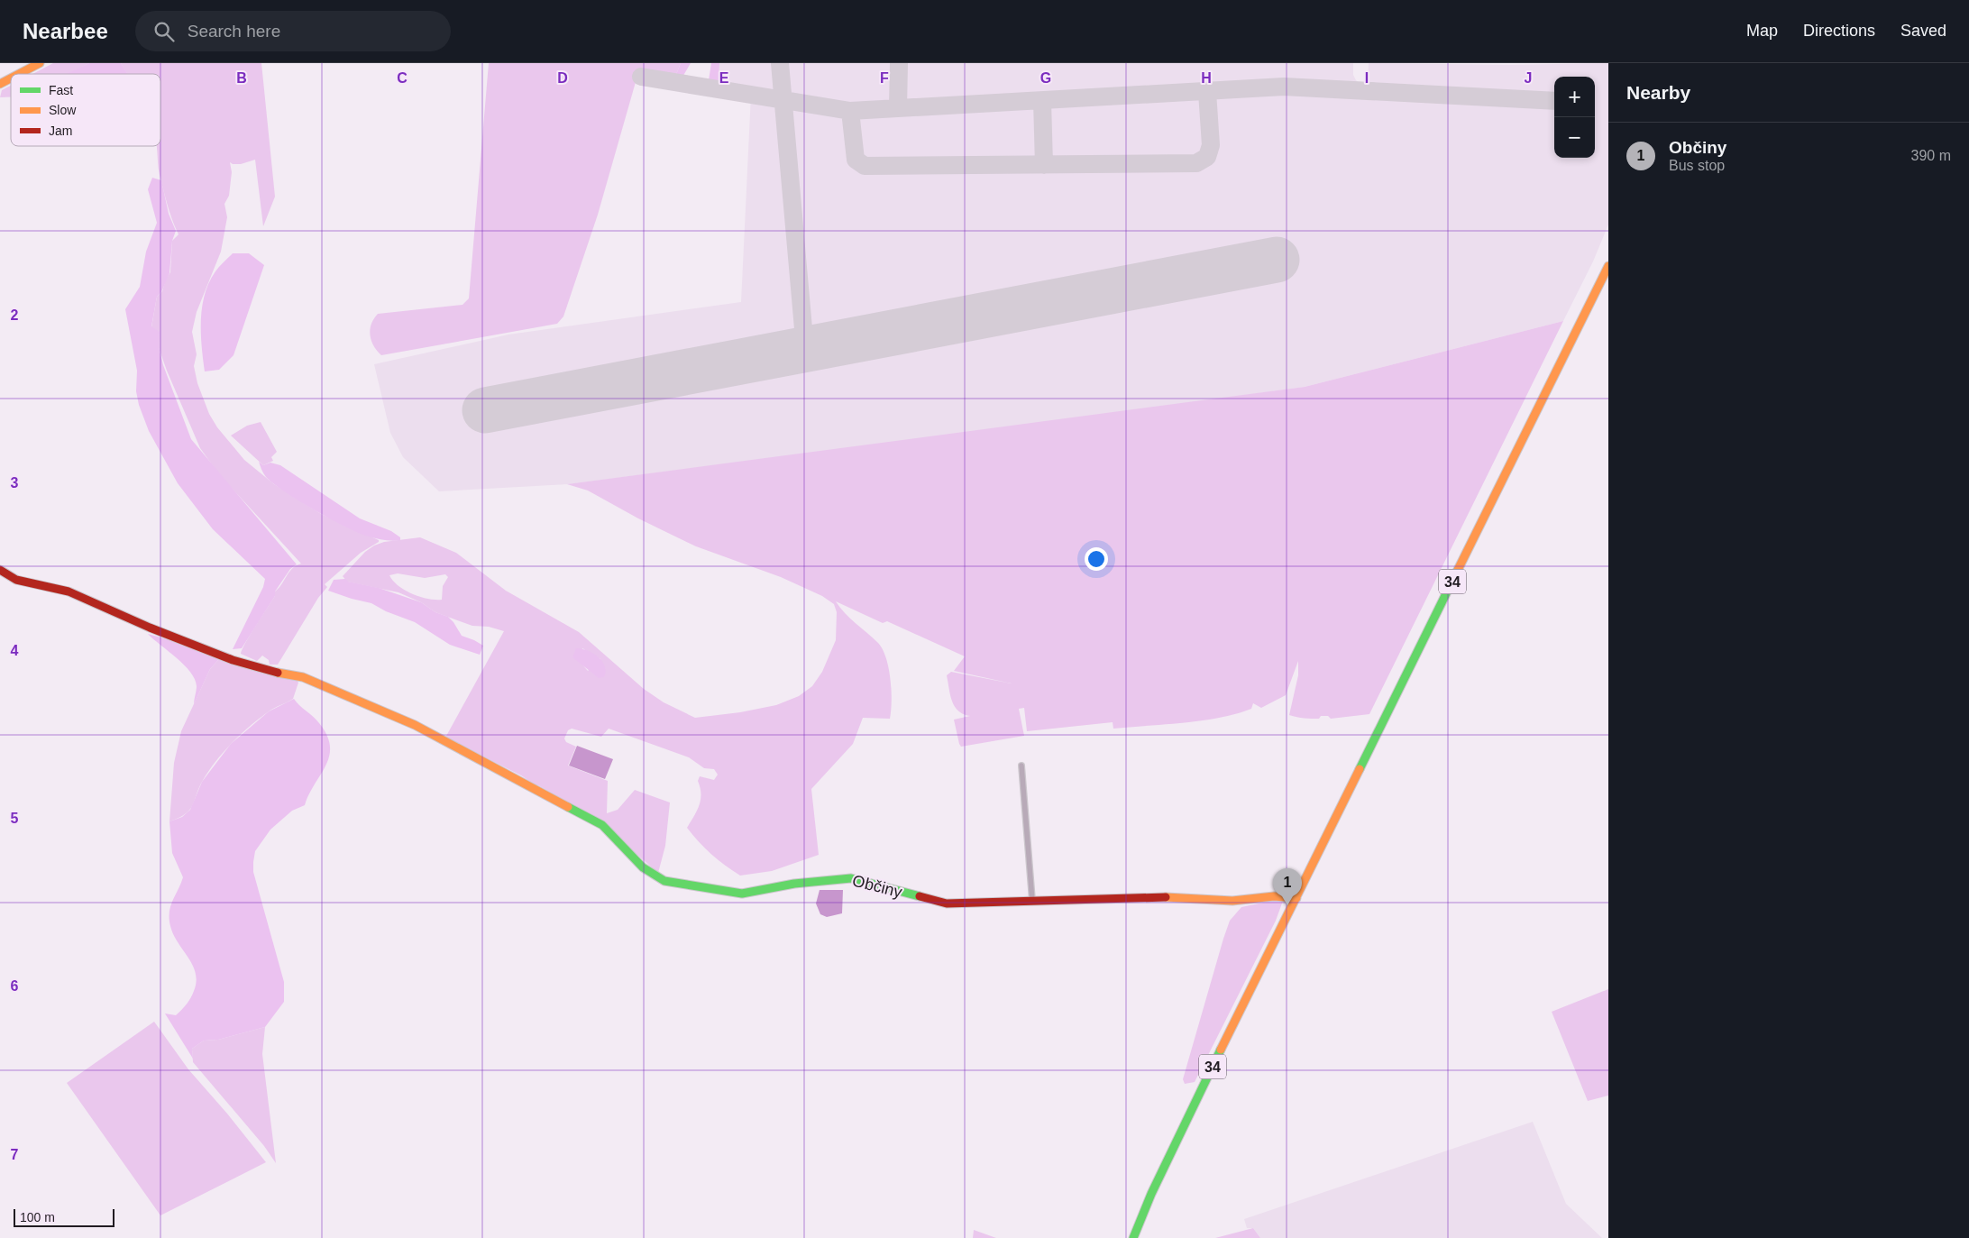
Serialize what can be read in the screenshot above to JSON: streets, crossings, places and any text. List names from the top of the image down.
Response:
{
  "streets": {
    "street": ["34", "Občiny"]
  },
  "crossings": [
    ["34", "Občiny"]
  ],
  "legend": ["Fast", "Slow", "Jam"],
  "scale_bar": "100 m",
  "page": {
    "header": "Nearbee",
    "search": "Search here",
    "nav": ["Map", "Directions", "Saved"],
    "heading": "Nearby",
    "map_buttons": ["+", "−"],
    "list": [
      {
        "mark": "1",
        "name": "Občiny",
        "note": "Bus stop",
        "value": "390 m"
      }
    ],
    "pins": "1",
    "scale": "100 m"
  },
  "grid": {
    "columns": [
      "B",
      "C",
      "D",
      "E",
      "F",
      "G",
      "H",
      "I",
      "J"
    ],
    "rows": [
      "2",
      "3",
      "4",
      "5",
      "6",
      "7"
    ]
  }
}
